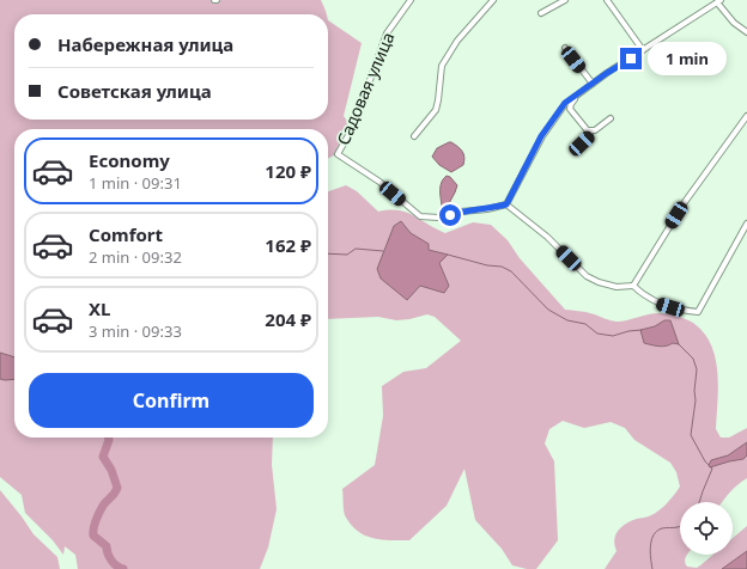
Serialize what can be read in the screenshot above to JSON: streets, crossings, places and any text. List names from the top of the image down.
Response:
{
  "streets": {
    "street": ["Садовая улица"]
  },
  "page": {
    "banner": ["Набережная улица", "Советская улица"],
    "bubble": "1 min",
    "list": [
      {
        "name": "Economy",
        "note": "1 min · 09:31",
        "value": "120 ₽"
      },
      {
        "name": "Comfort",
        "note": "2 min · 09:32",
        "value": "162 ₽"
      },
      {
        "name": "XL",
        "note": "3 min · 09:33",
        "value": "204 ₽"
      }
    ],
    "buttons": "Confirm"
  }
}
